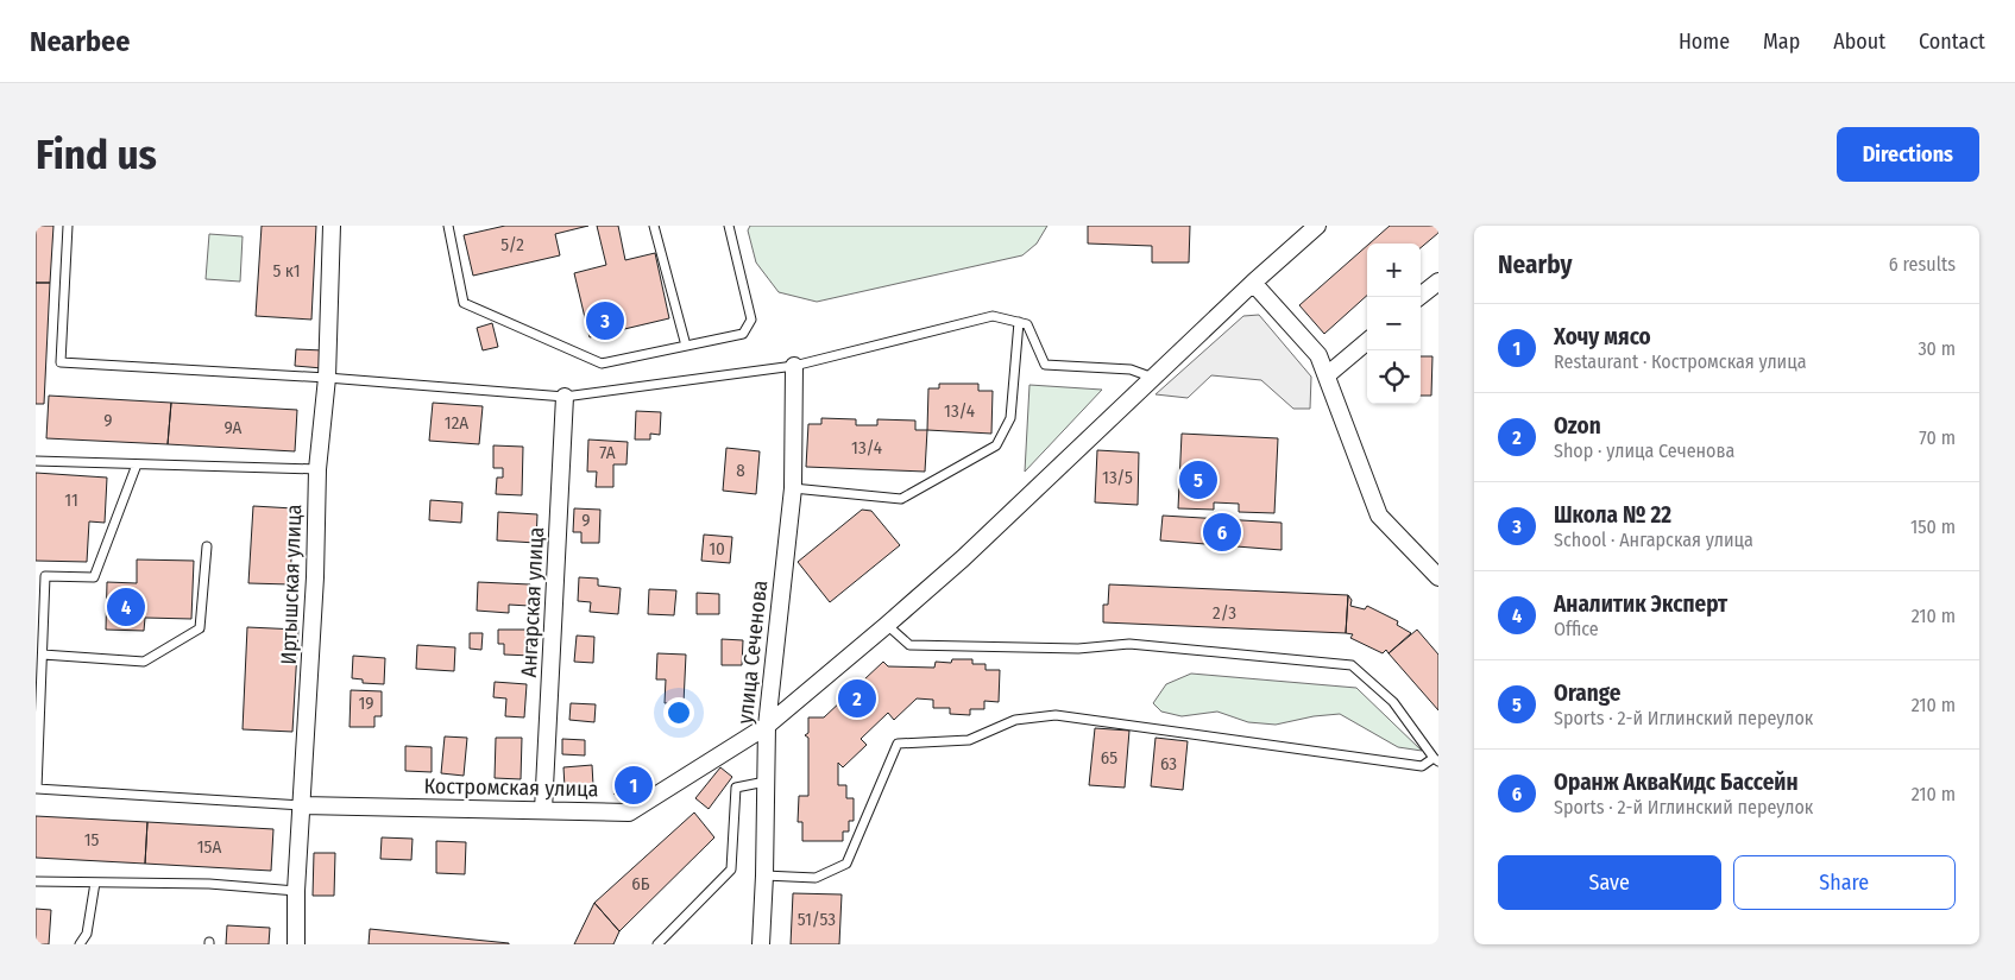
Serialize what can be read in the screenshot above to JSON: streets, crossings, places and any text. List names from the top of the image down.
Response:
{
  "streets": {
    "street": [
      "Иртышская улица",
      "Ангарская улица",
      "улица Сеченова",
      "Костромская улица"
    ]
  },
  "crossings": [
    ["Иртышская улица", "Костромская улица"],
    ["Ангарская улица", "Костромская улица"],
    ["улица Сеченова", "Костромская улица"]
  ],
  "house_numbers": [
    "5/2",
    "5 к1",
    "13/4",
    "9",
    "12А",
    "9А",
    "13/4",
    "7А",
    "8",
    "13/5",
    "11",
    "9",
    "10",
    "2/3",
    "19",
    "65",
    "63",
    "15",
    "15А",
    "6Б",
    "51/53"
  ],
  "page": {
    "header": "Nearbee",
    "nav": [
      "Home",
      "Map",
      "About",
      "Contact"
    ],
    "buttons": [
      "Directions",
      ["Save", "Share"]
    ],
    "title": "Find us",
    "heading": ["Nearby", "6 results"],
    "map_buttons": ["+", "−"],
    "pins": [
      "3",
      "5",
      "6",
      "4",
      "2",
      "1"
    ],
    "list": [
      {
        "mark": "1",
        "name": "Хочу мясо",
        "note": "Restaurant · Костромская улица",
        "value": "30 m"
      },
      {
        "mark": "2",
        "name": "Ozon",
        "note": "Shop · улица Сеченова",
        "value": "70 m"
      },
      {
        "mark": "3",
        "name": "Школа № 22",
        "note": "School · Ангарская улица",
        "value": "150 m"
      },
      {
        "mark": "4",
        "name": "Аналитик Эксперт",
        "note": "Office",
        "value": "210 m"
      },
      {
        "mark": "5",
        "name": "Orange",
        "note": "Sports · 2-й Иглинский переулок",
        "value": "210 m"
      },
      {
        "mark": "6",
        "name": "Оранж АкваКидс Бассейн",
        "note": "Sports · 2-й Иглинский переулок",
        "value": "210 m"
      }
    ]
  }
}
